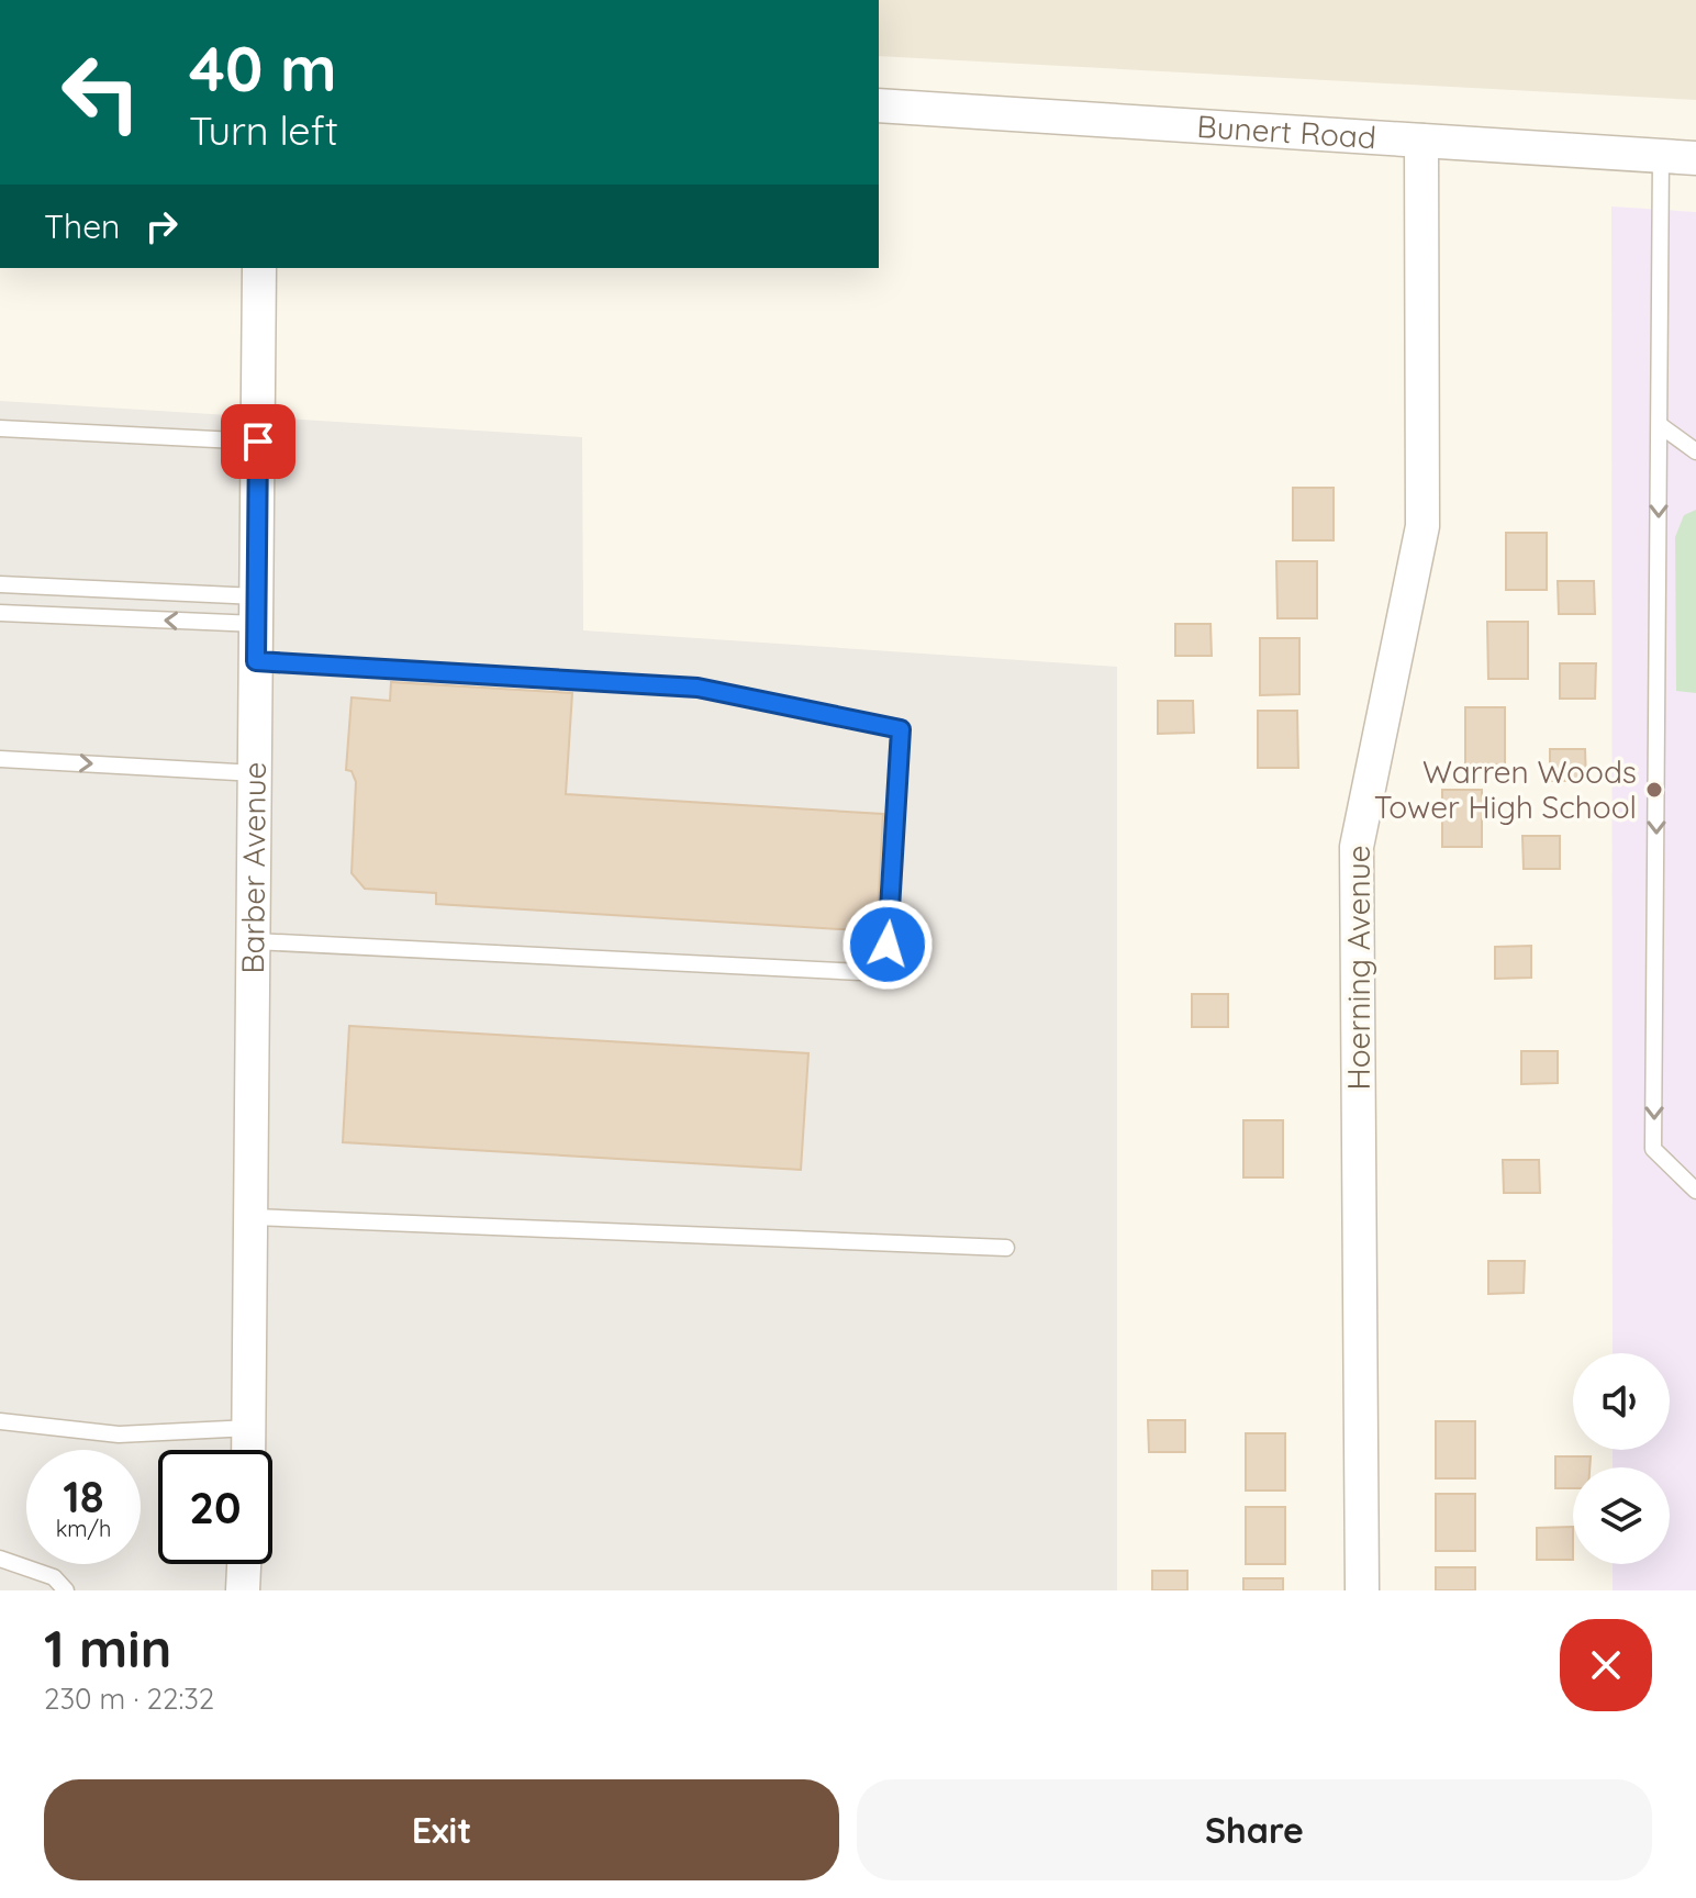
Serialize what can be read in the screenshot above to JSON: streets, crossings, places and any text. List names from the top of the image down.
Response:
{
  "streets": {
    "street": ["Bunert Road", "Barber Avenue", "Hoerning Avenue"]
  },
  "crossings": [
    ["Bunert Road", "Hoerning Avenue"]
  ],
  "places": ["Warren Woods Tower High School"],
  "page": {
    "turn": ["40 m", "Turn left"],
    "then": "Then",
    "speed": "18 km/h",
    "limit": "20",
    "heading": ["1 min", "230 m · 22:32"],
    "buttons": ["Exit", "Share"]
  }
}
